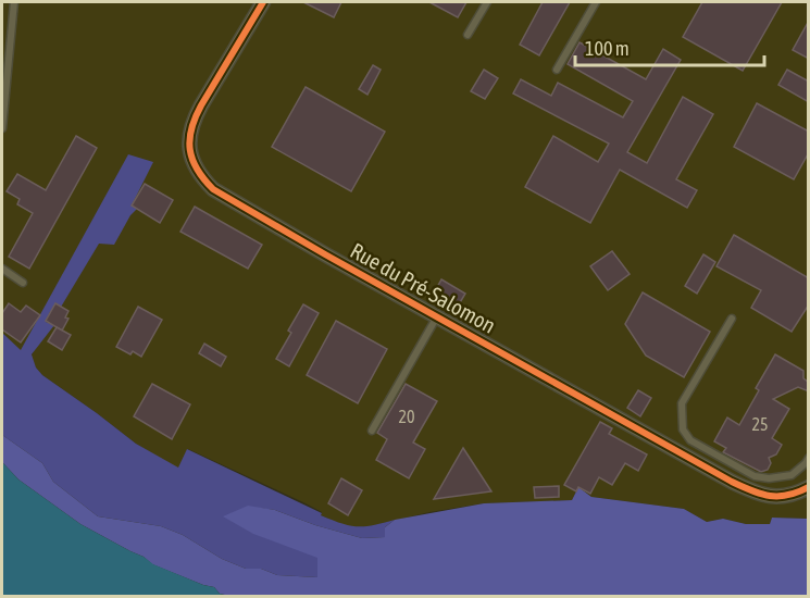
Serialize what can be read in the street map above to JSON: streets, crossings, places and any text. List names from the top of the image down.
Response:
{
  "streets": {
    "street": ["Rue du Pré-Salomon"]
  },
  "house_numbers": ["20", "25"],
  "scale_bar": "100 m"
}
